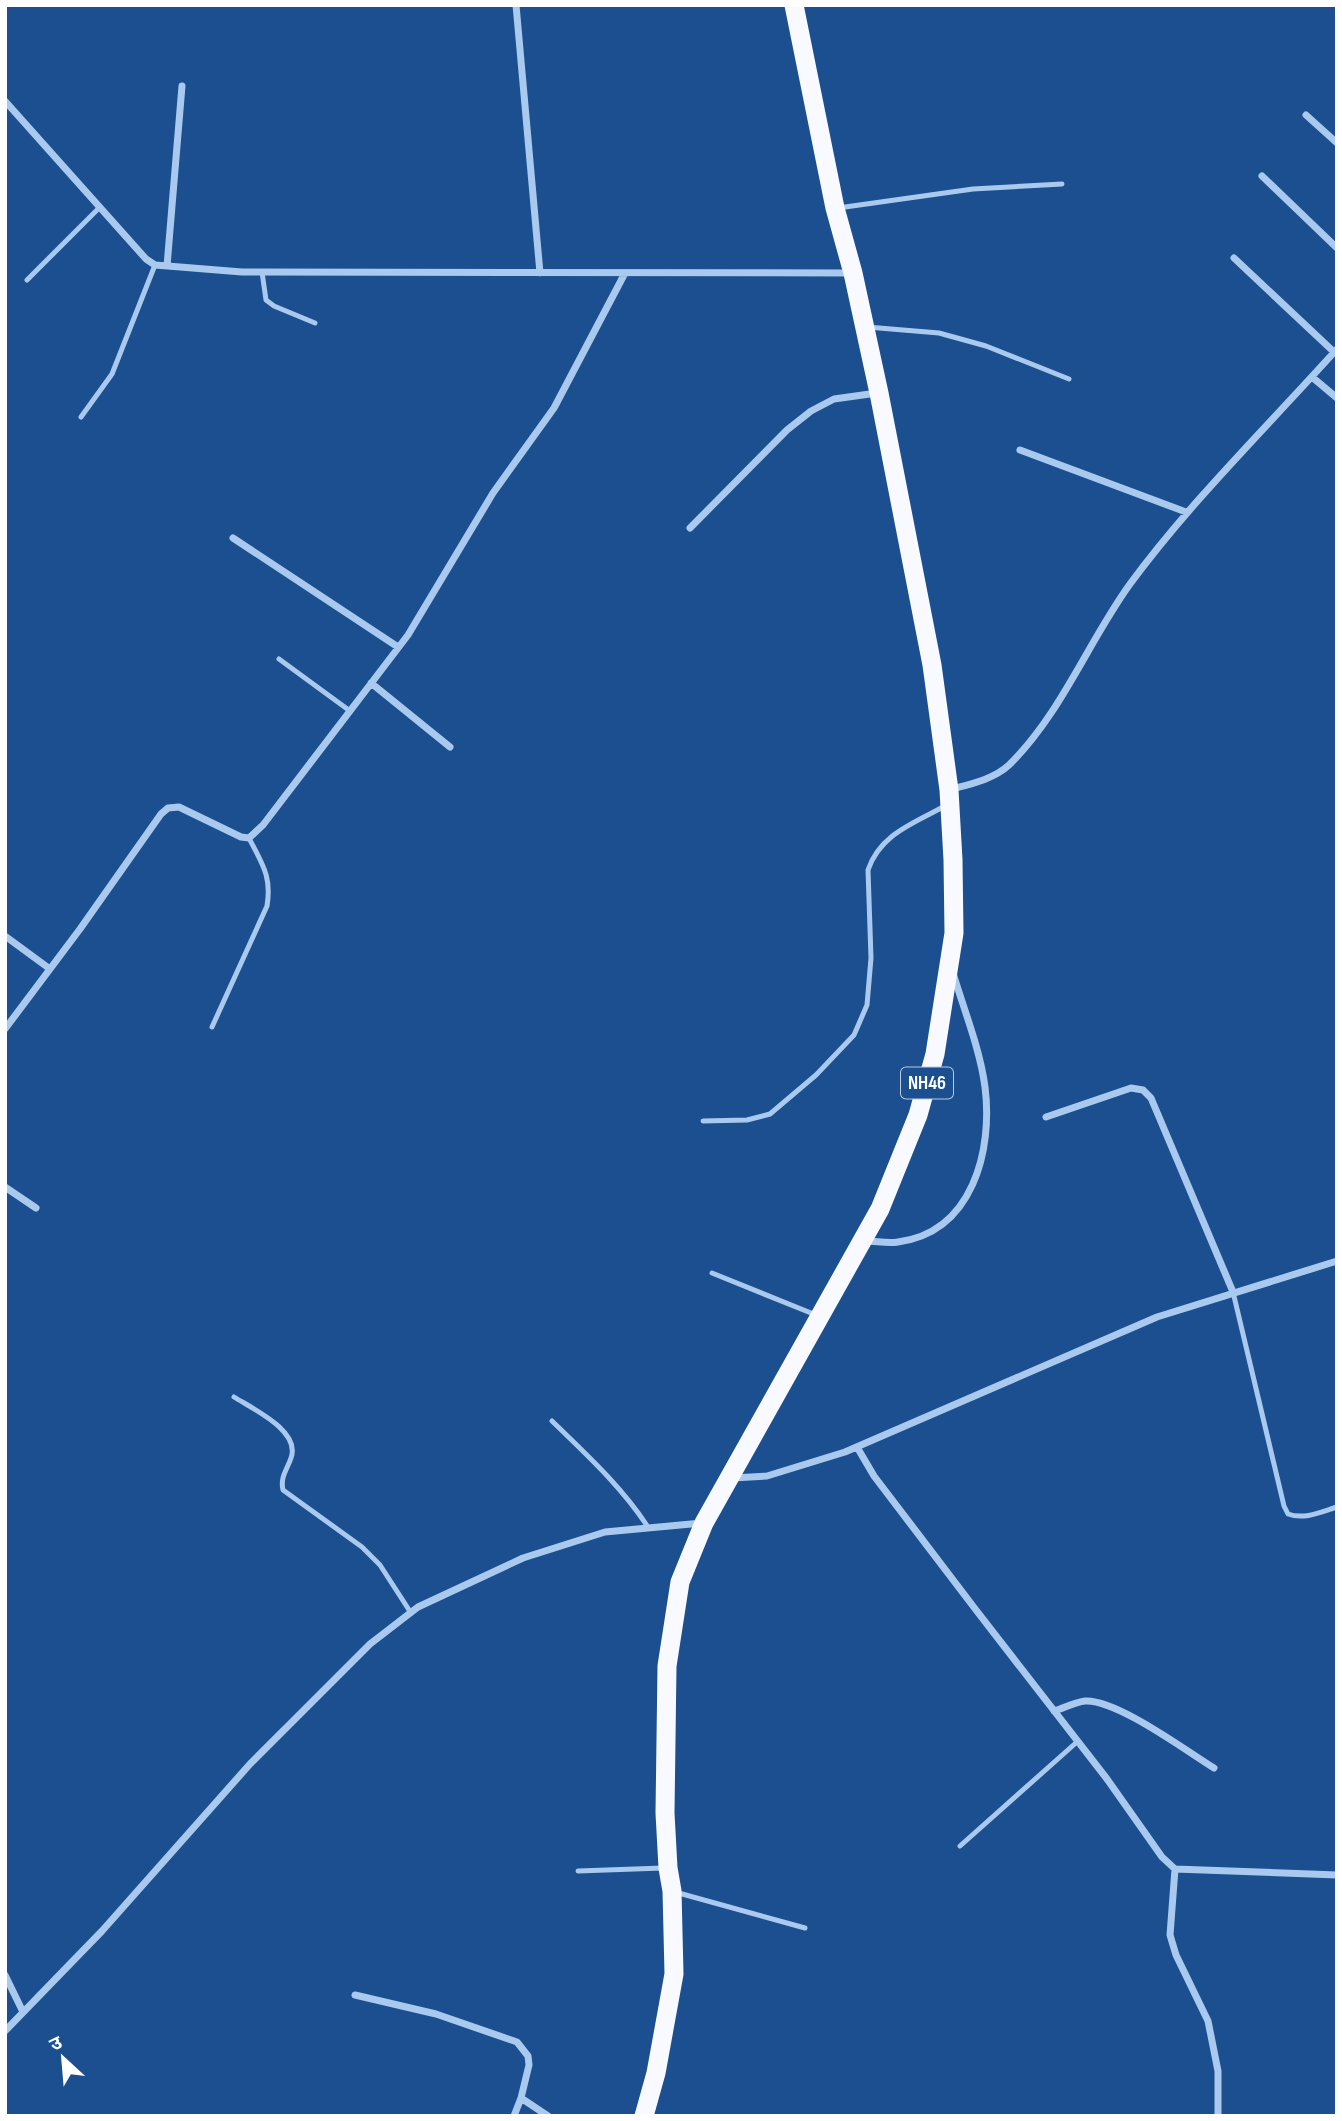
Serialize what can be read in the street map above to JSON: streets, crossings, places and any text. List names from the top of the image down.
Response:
{
  "streets": {
    "highway": ["NH46"]
  },
  "north": "top left"
}
